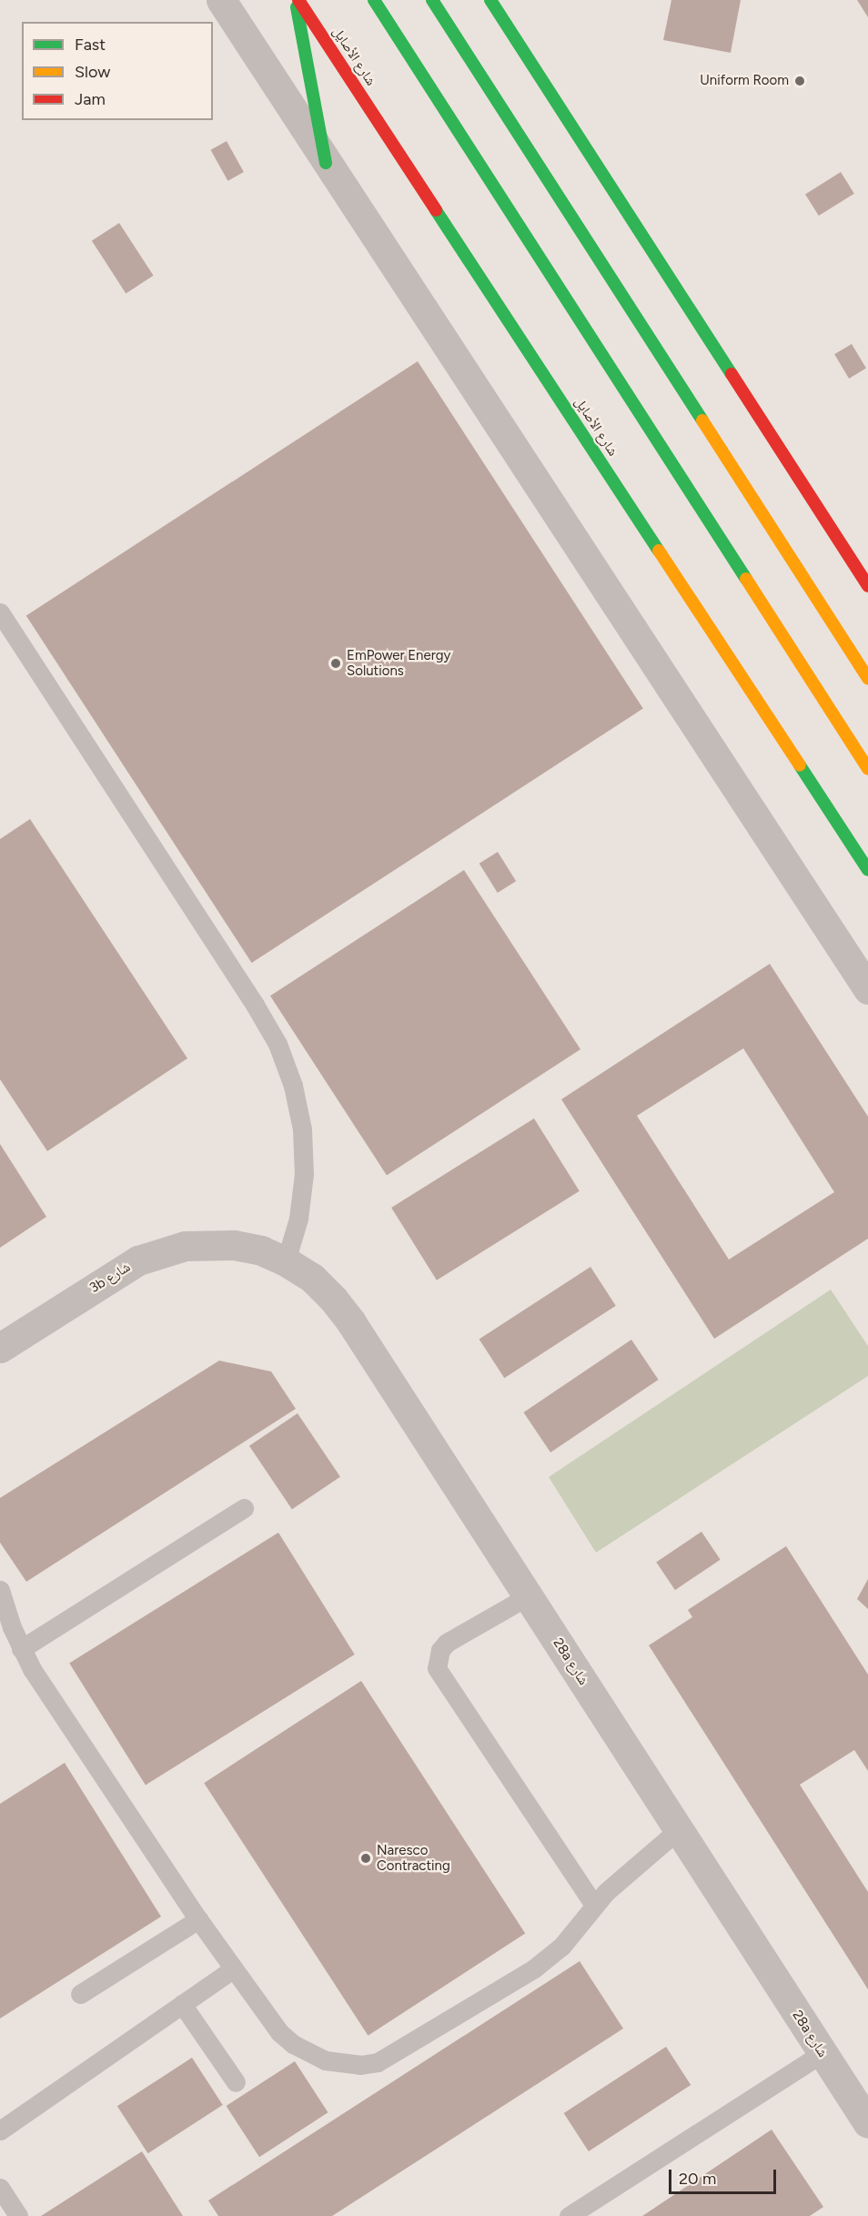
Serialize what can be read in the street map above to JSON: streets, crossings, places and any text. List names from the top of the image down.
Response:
{
  "streets": {
    "street": ["شارع الأصايل", "3b شارع", "28a شارع"]
  },
  "crossings": [
    ["3b شارع", "28a شارع"]
  ],
  "places": ["Uniform Room", "EmPower Energy Solutions", "Naresco Contracting"],
  "legend": ["Fast", "Slow", "Jam"],
  "scale_bar": "20 m"
}
